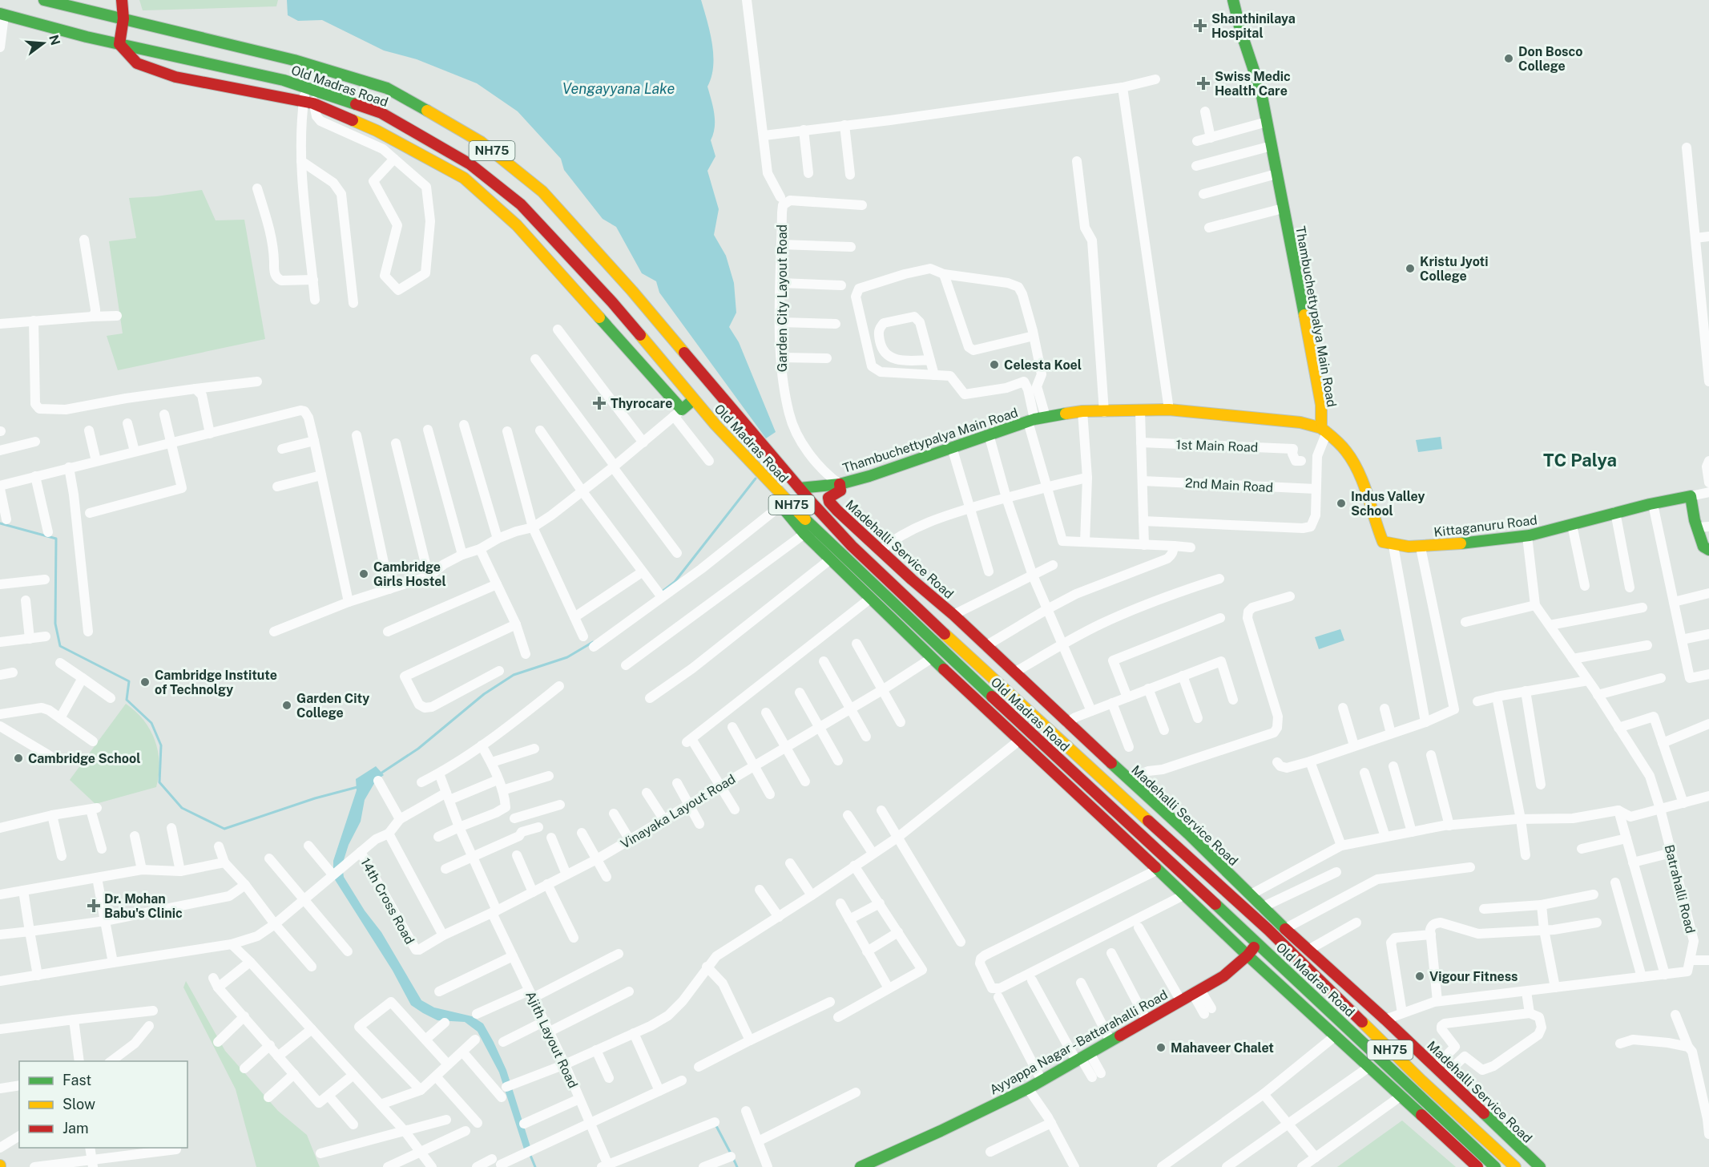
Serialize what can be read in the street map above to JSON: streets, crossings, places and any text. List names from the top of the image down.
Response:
{
  "streets": {
    "main road": [
      "Old Madras Road",
      "NH75",
      "Thambuchettypalya Main Road",
      "Kittaganuru Road",
      "Madehalli Service Road",
      "Ayyappa Nagar - Battarahalli Road"
    ],
    "street": [
      "Garden City Layout Road",
      "1st Main Road",
      "2nd Main Road",
      "Vinayaka Layout Road",
      "Batrahalli Road",
      "14th Cross Road",
      "Ajith Layout Road"
    ]
  },
  "crossings": [
    ["Old Madras Road", "Thambuchettypalya Main Road"],
    ["Old Madras Road", "Ayyappa Nagar - Battarahalli Road"],
    ["Garden City Layout Road", "Thambuchettypalya Main Road"],
    ["Garden City Layout Road", "Madehalli Service Road"],
    ["Thambuchettypalya Main Road", "Madehalli Service Road"],
    ["Kittaganuru Road", "Batrahalli Road"],
    ["Vinayaka Layout Road", "14th Cross Road"],
    ["Vinayaka Layout Road", "Ajith Layout Road"]
  ],
  "districts": ["TC Palya"],
  "water": ["Vengayyana Lake"],
  "places": {
    "health": [
      "Shanthinilaya Hospital",
      "Swiss Medic Health Care",
      "Thyrocare",
      "Dr. Mohan Babu's Clinic"
    ],
    "other": [
      "Don Bosco College",
      "Kristu Jyoti College",
      "Celesta Koel",
      "Indus Valley School",
      "Cambridge Girls Hostel",
      "Cambridge Institute of Technolgy",
      "Garden City College",
      "Cambridge School",
      "Vigour Fitness",
      "Mahaveer Chalet"
    ]
  },
  "legend": ["Fast", "Slow", "Jam"],
  "north": "right"
}
